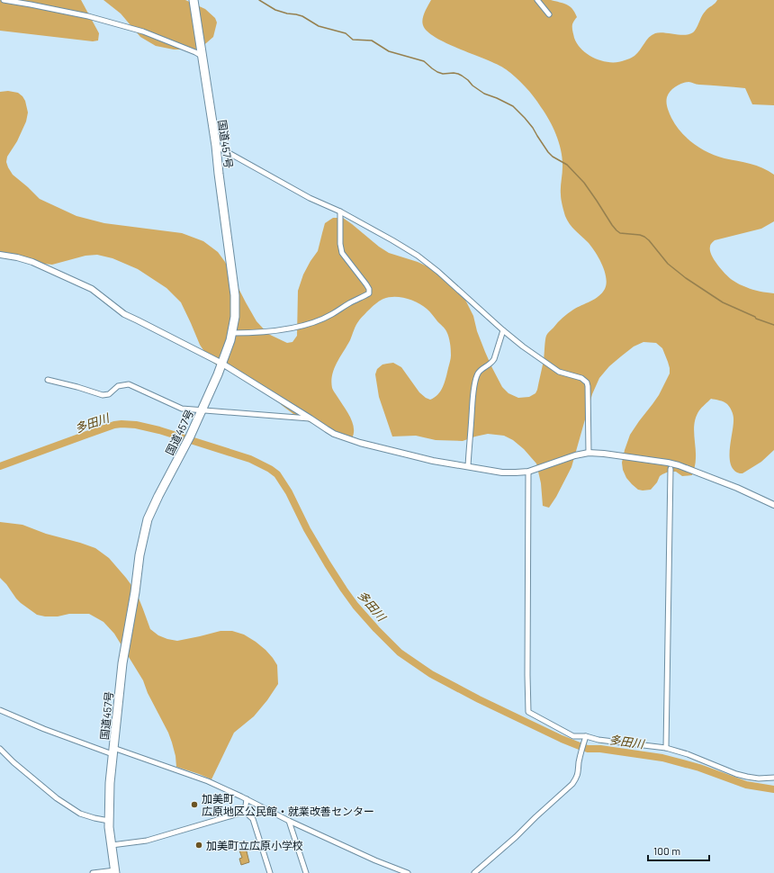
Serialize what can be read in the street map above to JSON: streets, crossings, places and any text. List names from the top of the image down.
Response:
{
  "streets": {
    "highway": ["国道457号"]
  },
  "water": ["多田川"],
  "places": ["加美町 広原地区公民館・就業改善センター", "加美町立広原小学校"],
  "scale_bar": "100 m"
}
